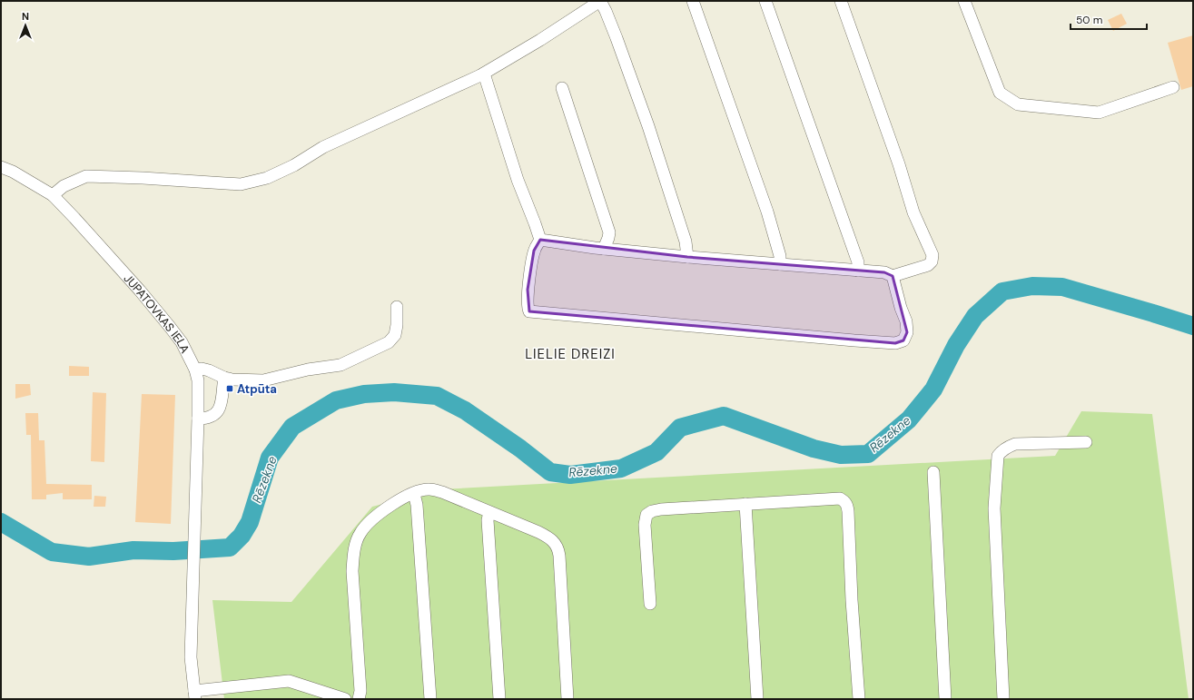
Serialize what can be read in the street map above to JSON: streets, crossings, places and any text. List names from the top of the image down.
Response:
{
  "streets": {
    "street": ["JUPATOVKAS IELA"]
  },
  "districts": ["LIELIE DREIZI"],
  "water": ["Rēzekne"],
  "places": {
    "transit": ["Atpūta"]
  },
  "scale_bar": "50 m",
  "north": "top"
}
